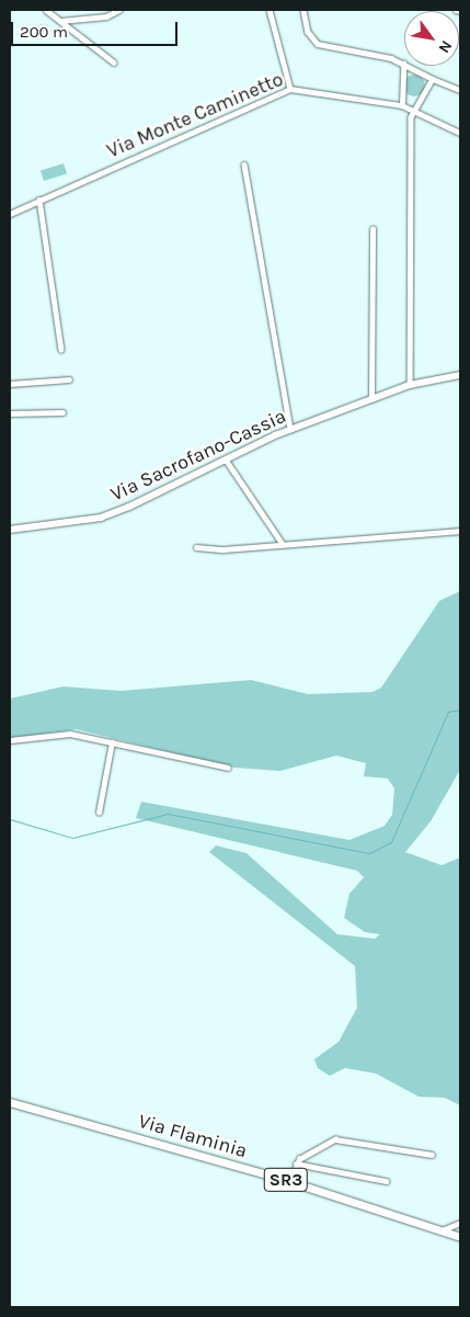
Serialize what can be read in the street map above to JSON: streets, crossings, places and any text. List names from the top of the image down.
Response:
{
  "streets": {
    "main road": ["Via Flaminia", "SR3"],
    "street": ["Via Monte Caminetto", "Via Sacrofano-Cassia"]
  },
  "scale_bar": "200 m",
  "north": "bottom right"
}
